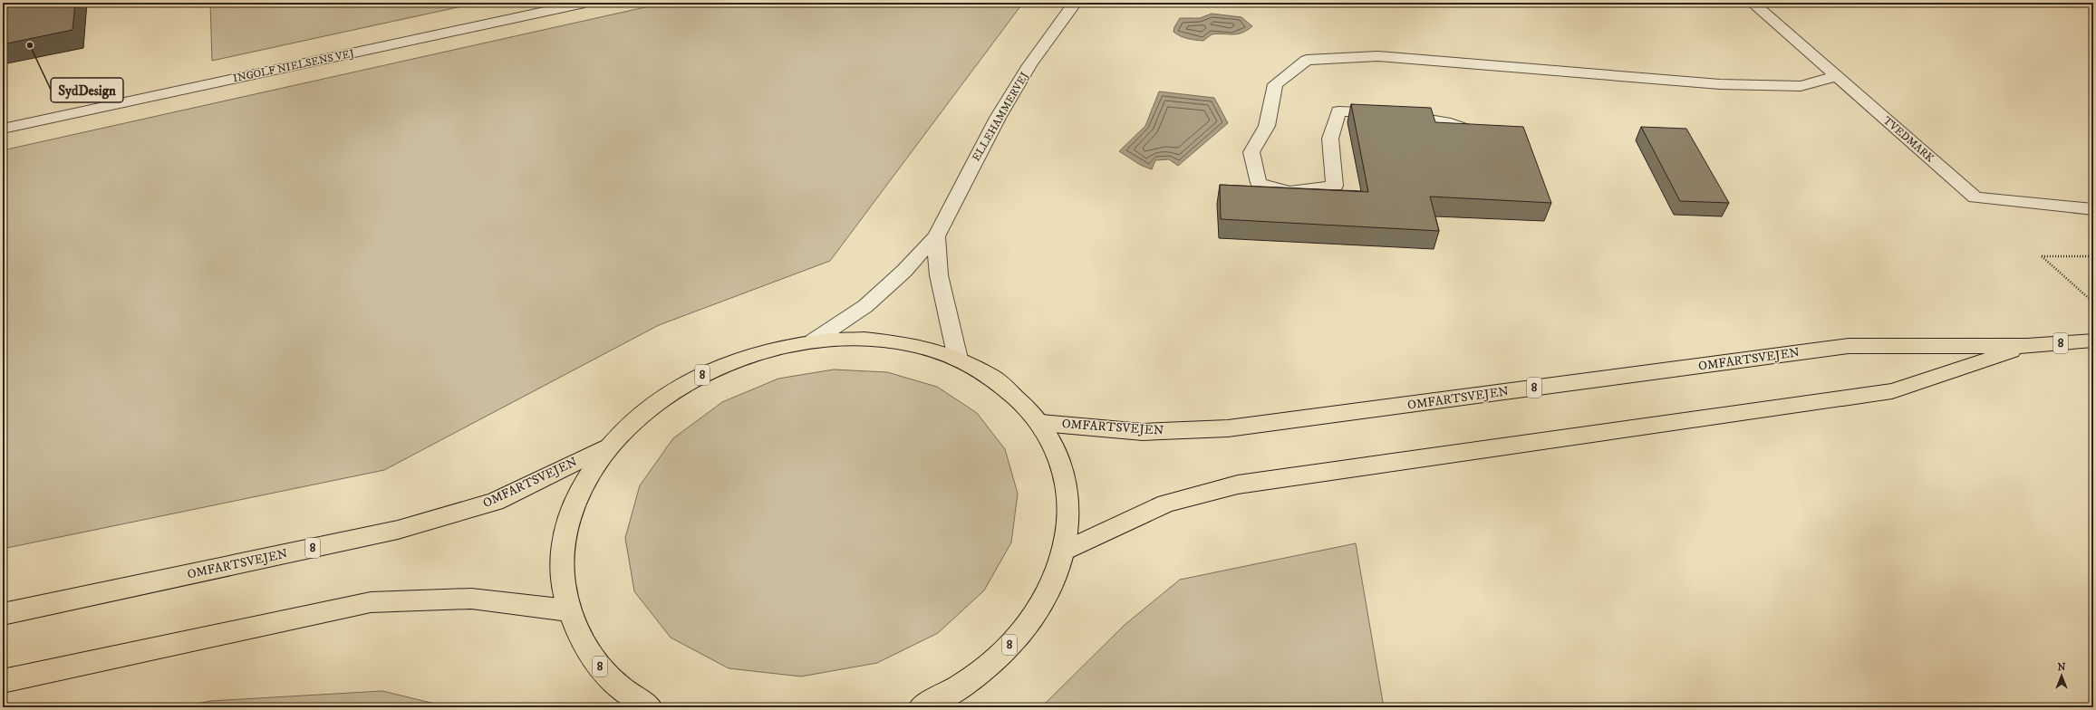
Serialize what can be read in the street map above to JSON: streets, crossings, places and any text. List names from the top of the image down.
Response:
{
  "streets": {
    "main road": ["8", "OMFARTSVEJEN"],
    "street": ["INGOLF NIELSENS VEJ", "ELLEHAMMERVEJ", "TVEDMARK"]
  },
  "crossings": [
    ["ELLEHAMMERVEJ", "8"],
    ["8", "OMFARTSVEJEN"]
  ],
  "places": ["SydDesign"],
  "north": "top"
}
